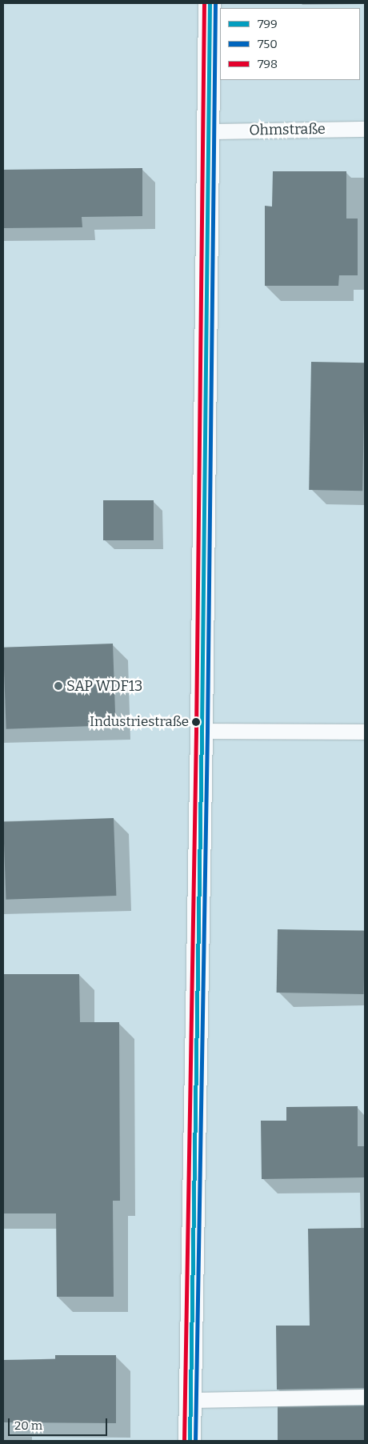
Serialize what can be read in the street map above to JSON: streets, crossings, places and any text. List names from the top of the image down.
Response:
{
  "streets": {
    "lane": ["Ohmstraße"]
  },
  "places": ["SAP WDF13", "Industriestraße"],
  "lines": ["transit line 799", "transit line 750", "transit line 798"],
  "legend": ["799", "750", "798"],
  "scale_bar": "20 m"
}
